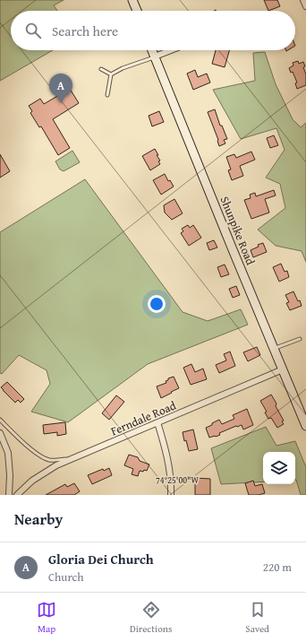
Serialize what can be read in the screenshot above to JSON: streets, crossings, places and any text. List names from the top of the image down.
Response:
{
  "streets": {
    "main road": ["Shunpike Road"],
    "street": ["Ferndale Road"]
  },
  "crossings": [
    ["Shunpike Road", "Ferndale Road"]
  ],
  "page": {
    "search": "Search here",
    "pins": "A",
    "heading": "Nearby",
    "list": [
      {
        "mark": "A",
        "name": "Gloria Dei Church",
        "note": "Church",
        "value": "220 m"
      }
    ],
    "nav": ["Map", "Directions", "Saved"]
  },
  "coordinates": ["74°25'00\"W"]
}
